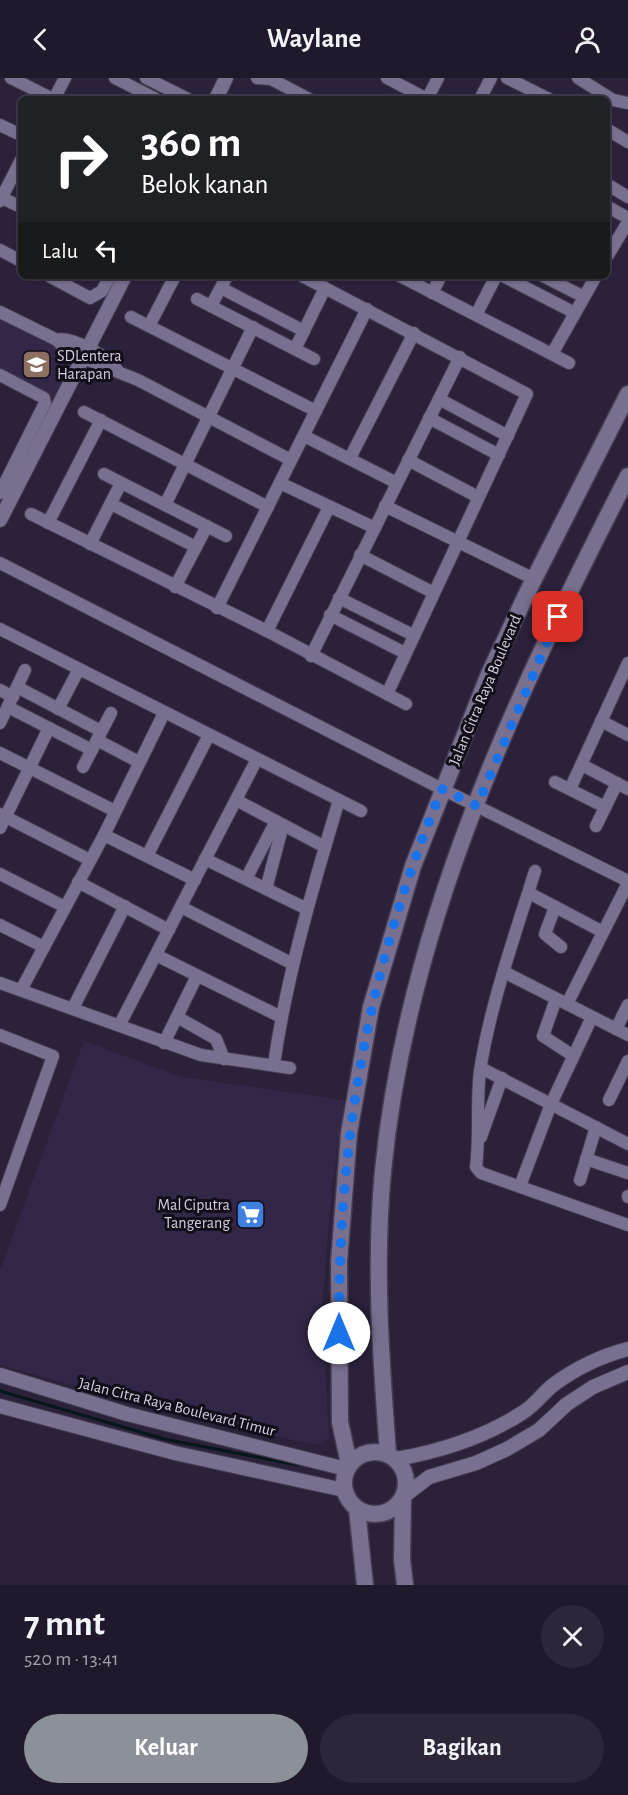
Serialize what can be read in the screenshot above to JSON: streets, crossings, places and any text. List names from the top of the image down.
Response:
{
  "streets": {
    "main road": ["Jalan Citra Raya Boulevard"],
    "street": ["Jalan Citra Raya Boulevard Timur"]
  },
  "crossings": [
    ["Jalan Citra Raya Boulevard", "Jalan Citra Raya Boulevard Timur"]
  ],
  "places": {
    "school or university": ["SDLentera Harapan"],
    "supermarket": ["Mal Ciputra Tangerang"]
  },
  "page": {
    "header": "Waylane",
    "turn": ["360 m", "Belok kanan"],
    "then": "Lalu",
    "heading": ["7 mnt", "520 m · 13:41"],
    "buttons": ["Keluar", "Bagikan"]
  }
}
